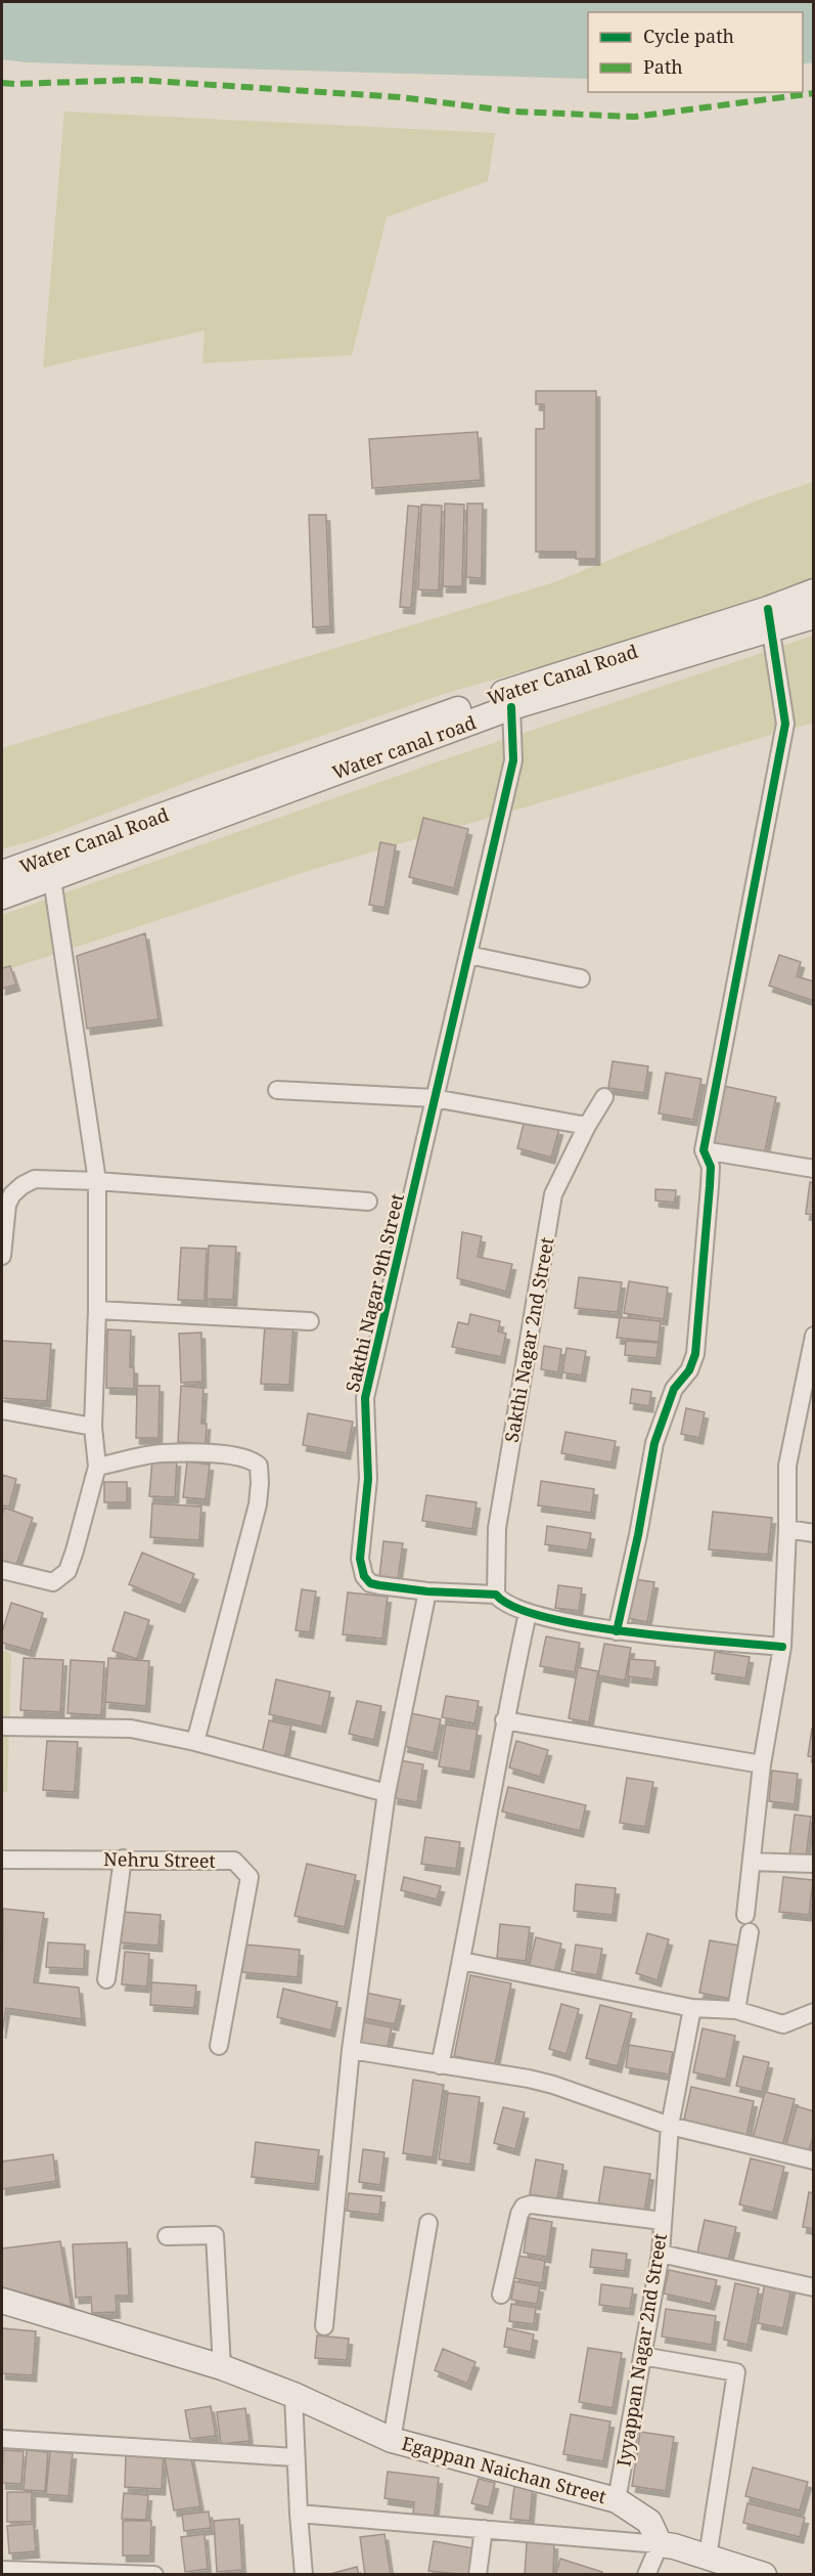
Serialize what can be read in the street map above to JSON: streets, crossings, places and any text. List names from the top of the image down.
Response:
{
  "streets": {
    "main road": ["Water Canal Road", "Water canal road", "Egappan Naichan Street"],
    "street": [
      "Sakthi Nagar 9th Street",
      "Sakthi Nagar 2nd Street",
      "Nehru Street",
      "Iyyappan Nagar 2nd Street"
    ]
  },
  "crossings": [
    ["Water Canal Road", "Water canal road"],
    ["Water canal road", "Sakthi Nagar 9th Street"],
    ["Sakthi Nagar 9th Street", "Sakthi Nagar 2nd Street"],
    ["Iyyappan Nagar 2nd Street", "Egappan Naichan Street"]
  ],
  "legend": ["Cycle path", "Path"]
}
